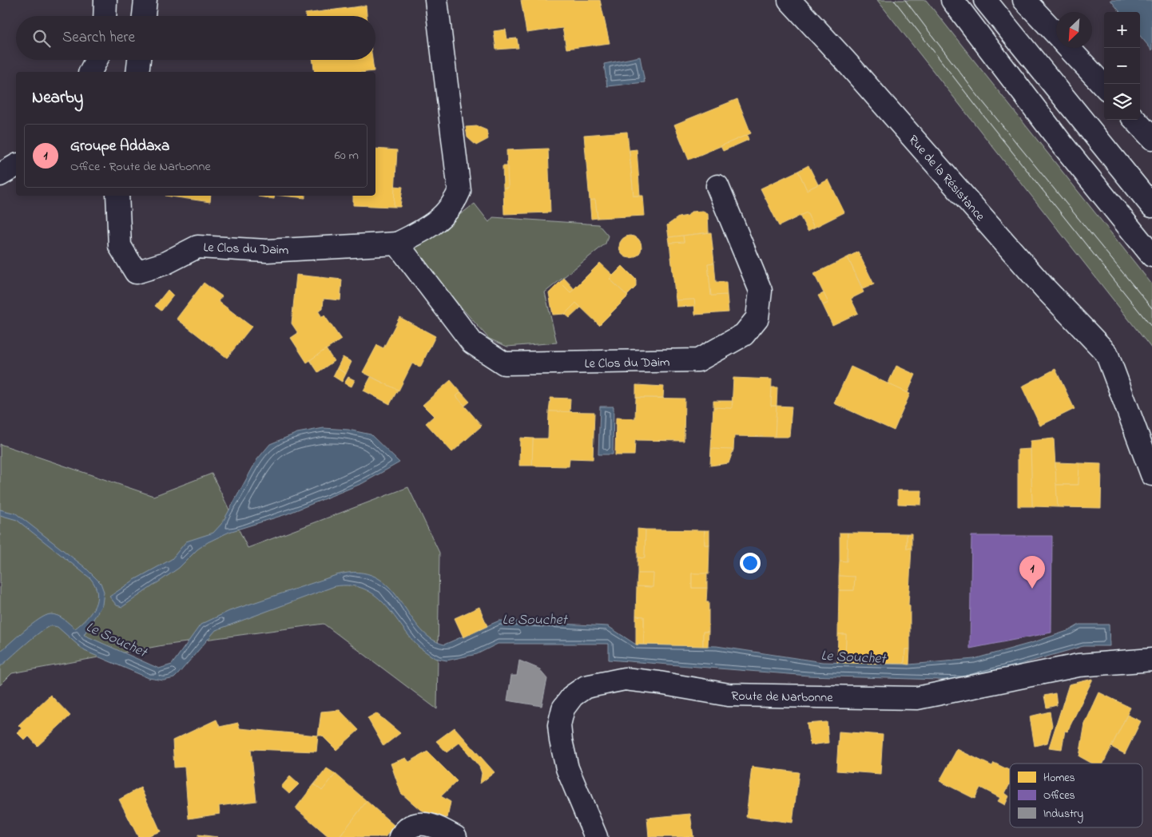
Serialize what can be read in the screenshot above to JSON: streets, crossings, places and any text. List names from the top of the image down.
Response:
{
  "streets": {
    "main road": ["Rue de la Résistance", "Le Clos du Daim", "Route de Narbonne"]
  },
  "water": ["Le Souchet"],
  "legend": ["Homes", "Offices", "Industry"],
  "north": "bottom left",
  "page": {
    "map_buttons": ["+", "−"],
    "search": "Search here",
    "heading": "Nearby",
    "list": [
      {
        "mark": "1",
        "name": "Groupe Addaxa",
        "note": "Office · Route de Narbonne",
        "value": "60 m"
      }
    ],
    "pins": "1"
  }
}
